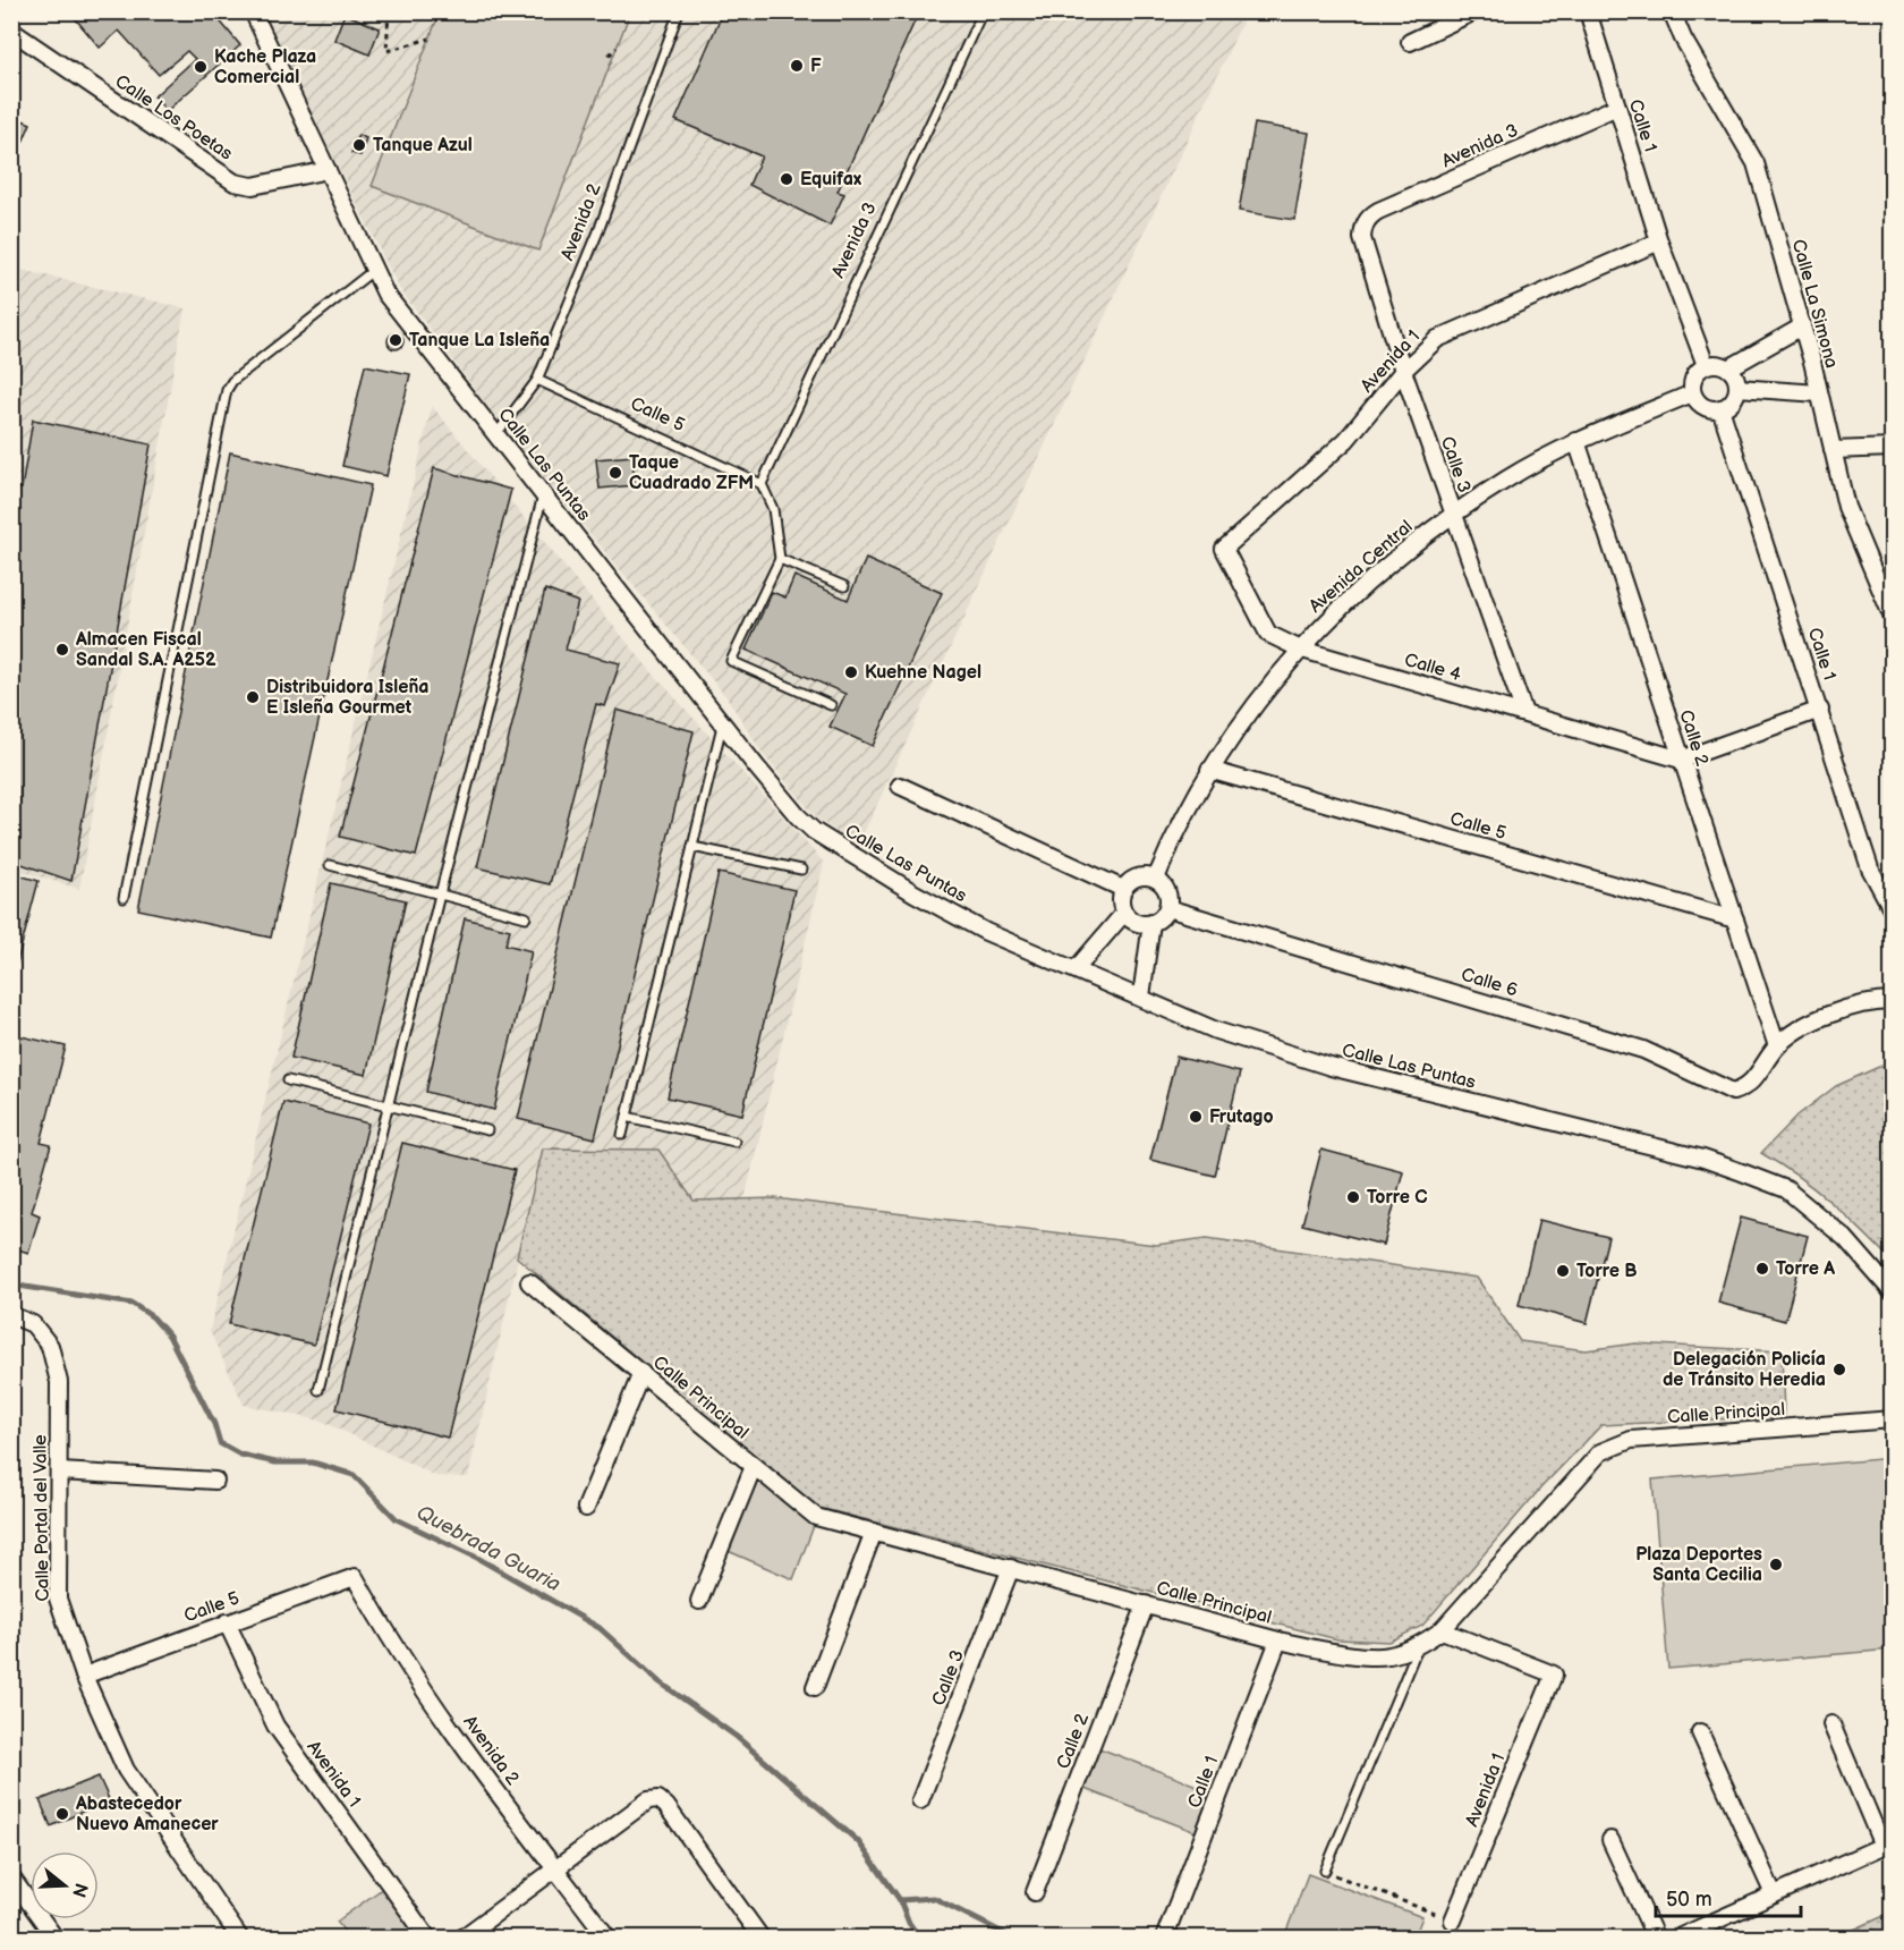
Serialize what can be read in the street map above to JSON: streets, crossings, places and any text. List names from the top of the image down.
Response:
{
  "streets": {
    "street": [
      "Calle Los Poetas",
      "Calle 1",
      "Avenida 3",
      "Avenida 2",
      "Calle La Simona",
      "Avenida 1",
      "Calle 5",
      "Calle Las Puntas",
      "Calle 3",
      "Avenida Central",
      "Calle 4",
      "Calle 2",
      "Calle 6",
      "Calle Principal",
      "Calle Portal del Valle"
    ]
  },
  "crossings": [
    ["Calle Los Poetas", "Calle Las Puntas"],
    ["Calle 1", "Avenida 3"],
    ["Calle 1", "Avenida 1"],
    ["Calle 1", "Avenida Central"],
    ["Calle 1", "Calle Principal"],
    ["Avenida 3", "Calle 5"],
    ["Avenida 3", "Calle 3"],
    ["Avenida 2", "Calle 5"],
    ["Avenida 2", "Calle Las Puntas"],
    ["Avenida 1", "Calle 5"],
    ["Avenida 1", "Calle 3"],
    ["Avenida 1", "Calle 4"],
    ["Avenida 1", "Calle Principal"],
    ["Calle 5", "Avenida Central"],
    ["Calle 5", "Calle 2"],
    ["Calle 5", "Calle Portal del Valle"],
    ["Calle 3", "Avenida Central"],
    ["Calle 3", "Calle 4"],
    ["Calle 3", "Calle Principal"],
    ["Avenida Central", "Calle 4"],
    ["Avenida Central", "Calle 2"],
    ["Avenida Central", "Calle 6"],
    ["Calle 4", "Calle 2"],
    ["Calle 2", "Calle 6"],
    ["Calle 2", "Calle Principal"]
  ],
  "water": ["Quebrada Guaria"],
  "places": [
    "F",
    "Kache Plaza Comercial",
    "Tanque Azul",
    "Equifax",
    "Tanque La Isleña",
    "Taque Cuadrado ZFM",
    "Almacen Fiscal Sandal S.A. A252",
    "Kuehne Nagel",
    "Distribuidora Isleña E Isleña Gourmet",
    "Frutago",
    "Torre C",
    "Torre A",
    "Torre B",
    "Delegación Policía de Tránsito Heredia",
    "Plaza Deportes Santa Cecilia",
    "Abastecedor Nuevo Amanecer"
  ],
  "scale_bar": "50 m",
  "north": "right"
}
